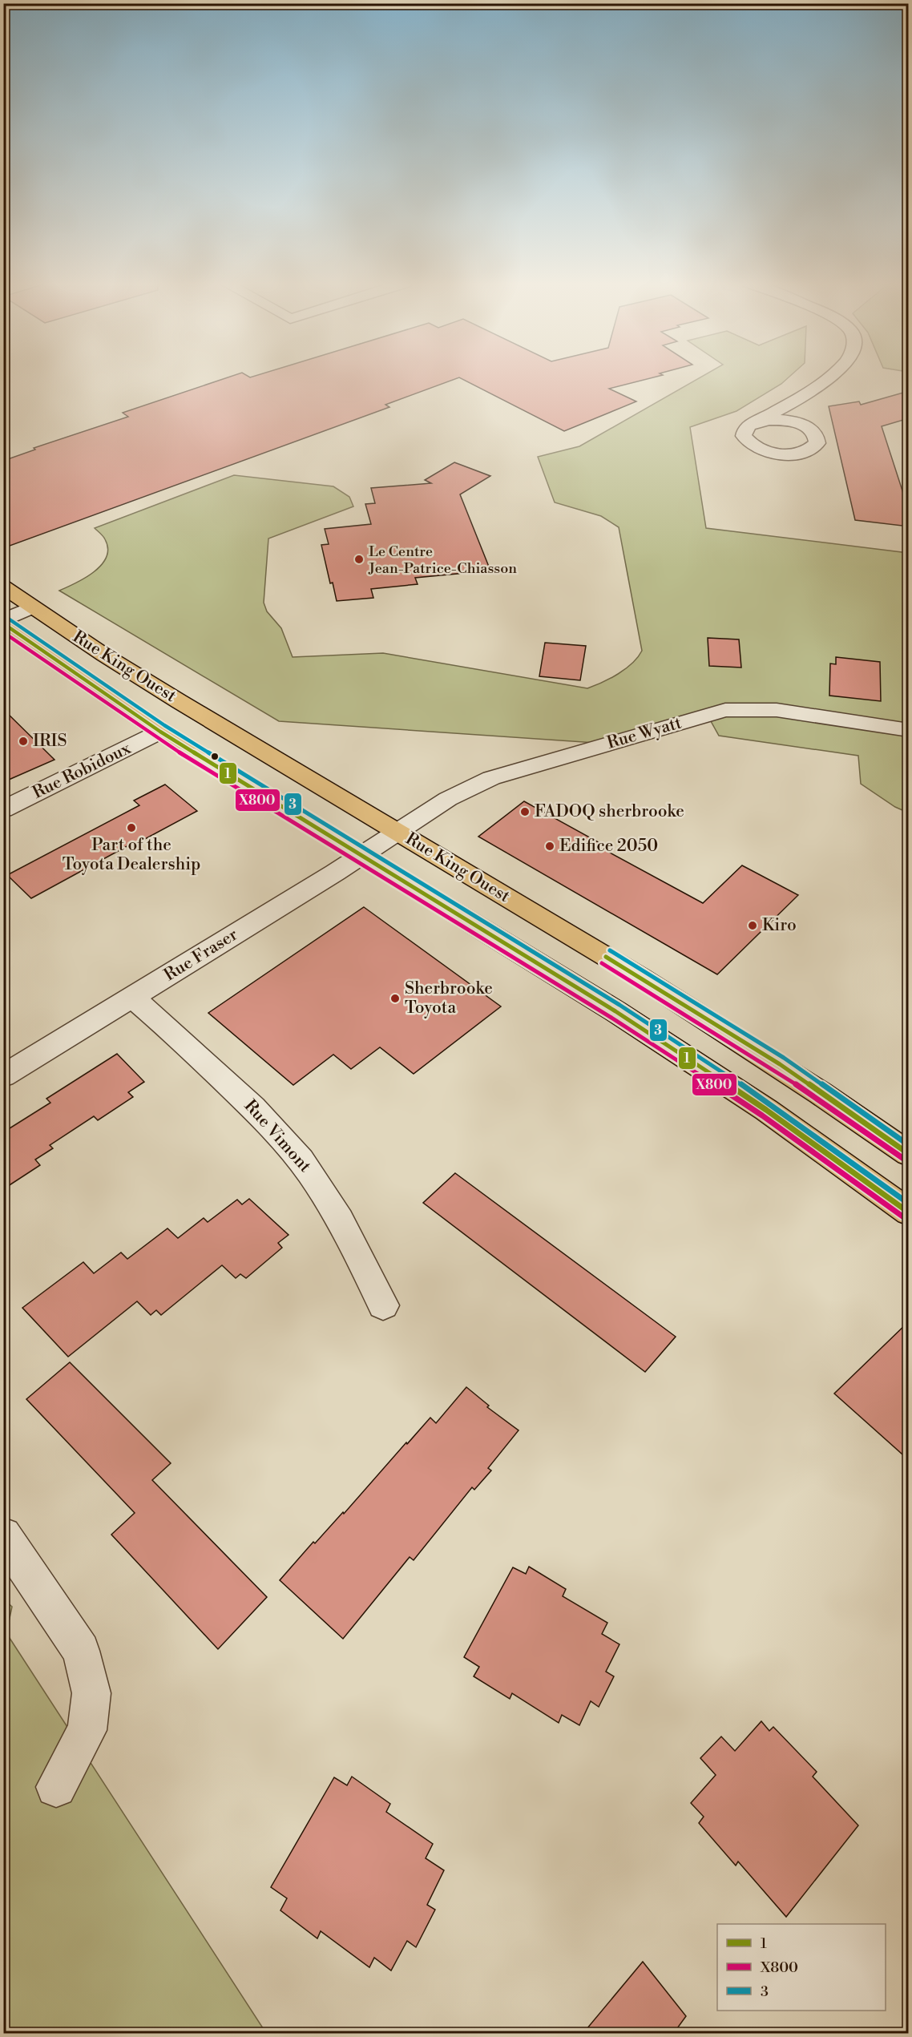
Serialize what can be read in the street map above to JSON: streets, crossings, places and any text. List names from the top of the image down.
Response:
{
  "streets": {
    "main road": ["Rue King Ouest"],
    "street": [
      "Rue Wyatt",
      "Rue Robidoux",
      "Rue Fraser",
      "Rue Vimont"
    ]
  },
  "crossings": [
    ["Rue King Ouest", "Rue Wyatt"],
    ["Rue King Ouest", "Rue Robidoux"],
    ["Rue King Ouest", "Rue Fraser"],
    ["Rue Wyatt", "Rue Fraser"],
    ["Rue Fraser", "Rue Vimont"]
  ],
  "places": [
    "Le Centre Jean-Patrice-Chiasson",
    "IRIS",
    "FADOQ sherbrooke",
    "Part of the Toyota Dealership",
    "Edifice 2050",
    "Kiro",
    "Sherbrooke Toyota"
  ],
  "lines": ["transit line 3", "transit line 1", "transit line X800"],
  "legend": ["1", "X800", "3"]
}
